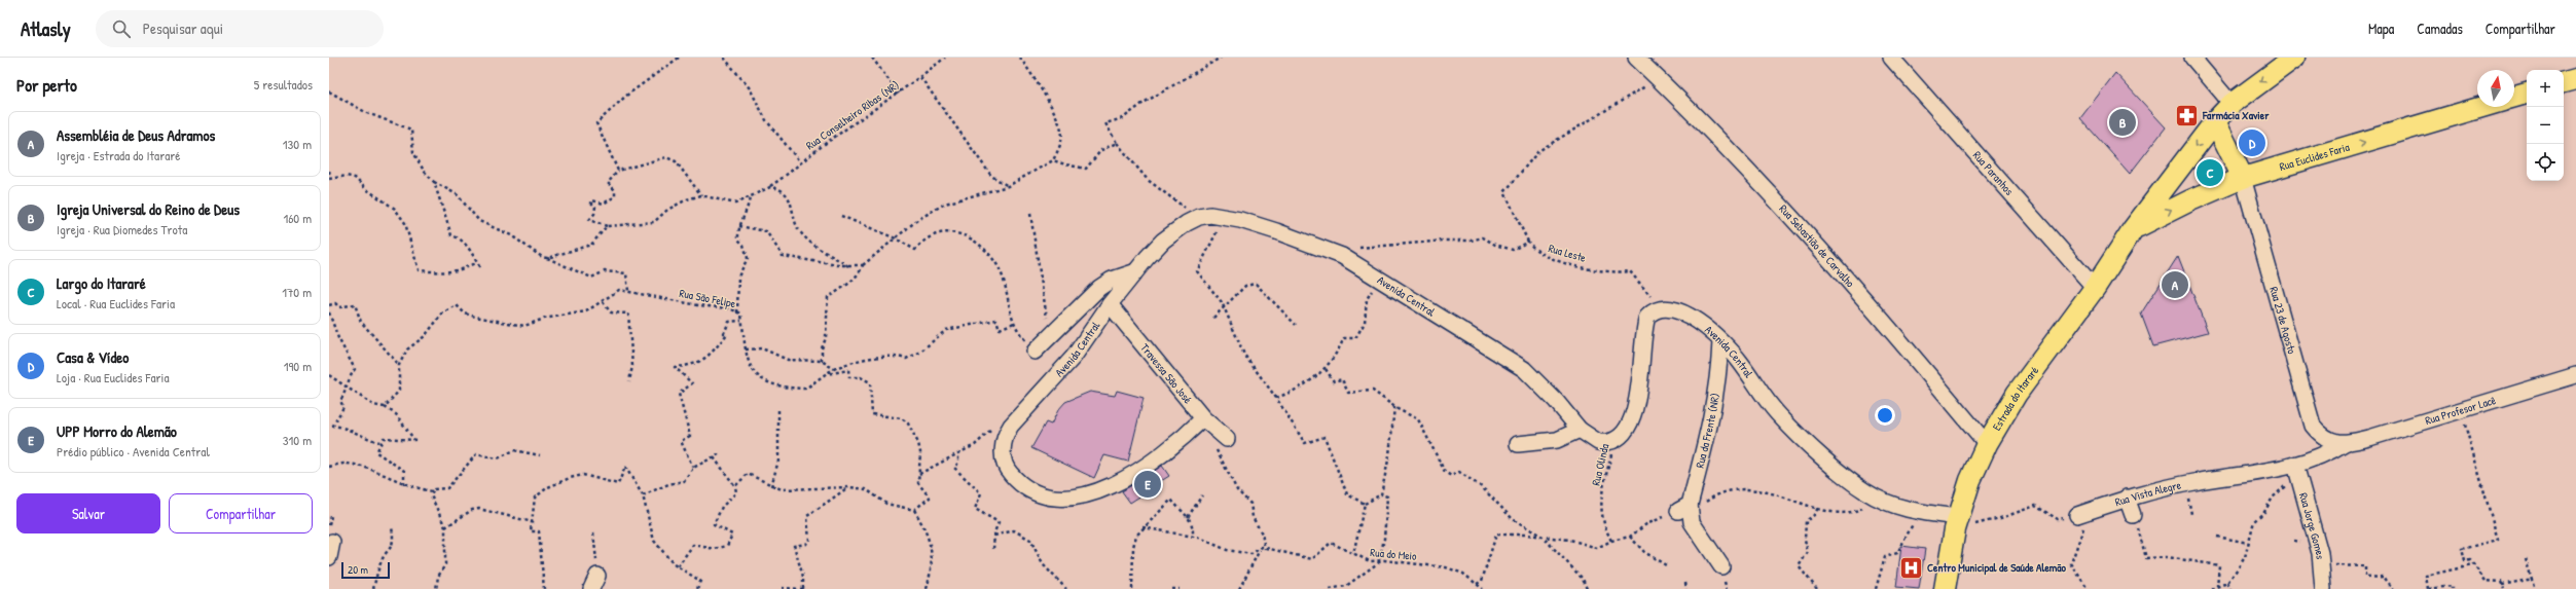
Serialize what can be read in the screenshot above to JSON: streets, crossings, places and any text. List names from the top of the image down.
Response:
{
  "streets": {
    "main road": ["Rua Euclides Faria", "Estrada do Itararé"],
    "street": [
      "Rua Paranhos",
      "Rua Sebastião de Carvalho",
      "Avenida Central",
      "Rua 23 de Agosto",
      "Travessa São José",
      "Rua Profesor Lacê",
      "Rua da Frente (NR)",
      "Rua Vista Alegre",
      "Rua Jorge Gomes"
    ],
    "path": [
      "Rua Conselheiro Ribas (NR)",
      "Rua Leste",
      "Rua São Felipe",
      "Rua Olinda",
      "Rua do Meio"
    ]
  },
  "crossings": [
    ["Rua Euclides Faria", "Rua 23 de Agosto"],
    ["Rua Euclides Faria", "Estrada do Itararé"],
    ["Rua Paranhos", "Estrada do Itararé"],
    ["Rua Sebastião de Carvalho", "Estrada do Itararé"],
    ["Rua Leste", "Avenida Central"],
    ["Avenida Central", "Travessa São José"],
    ["Avenida Central", "Estrada do Itararé"],
    ["Avenida Central", "Rua da Frente (NR)"],
    ["Avenida Central", "Rua Olinda"],
    ["Rua 23 de Agosto", "Rua Profesor Lacê"],
    ["Rua 23 de Agosto", "Rua Vista Alegre"],
    ["Rua Profesor Lacê", "Rua Vista Alegre"],
    ["Rua Vista Alegre", "Rua Jorge Gomes"]
  ],
  "one_way": ["Rua Euclides Faria"],
  "places": {
    "pharmacy": ["Farmácia Xavier"],
    "hospital": ["Centro Municipal de Saúde Alemão"]
  },
  "scale_bar": "20 m",
  "north": "top",
  "page": {
    "header": "Atlasly",
    "search": "Pesquisar aqui",
    "nav": ["Mapa", "Camadas", "Compartilhar"],
    "heading": ["Por perto", "5 resultados"],
    "map_buttons": ["+", "−"],
    "pins": [
      "B",
      "D",
      "C",
      "A",
      "E"
    ],
    "list": [
      {
        "mark": "A",
        "name": "Assembléia de Deus Adramos",
        "note": "Igreja · Estrada do Itararé",
        "value": "130 m"
      },
      {
        "mark": "B",
        "name": "Igreja Universal do Reino de Deus",
        "note": "Igreja · Rua Diomedes Trota",
        "value": "160 m"
      },
      {
        "mark": "C",
        "name": "Largo do Itararé",
        "note": "Local · Rua Euclides Faria",
        "value": "170 m"
      },
      {
        "mark": "D",
        "name": "Casa & Vídeo",
        "note": "Loja · Rua Euclides Faria",
        "value": "190 m"
      },
      {
        "mark": "E",
        "name": "UPP Morro do Alemão",
        "note": "Prédio público · Avenida Central",
        "value": "310 m"
      }
    ],
    "buttons": ["Salvar", "Compartilhar"],
    "scale": "20 m"
  }
}
